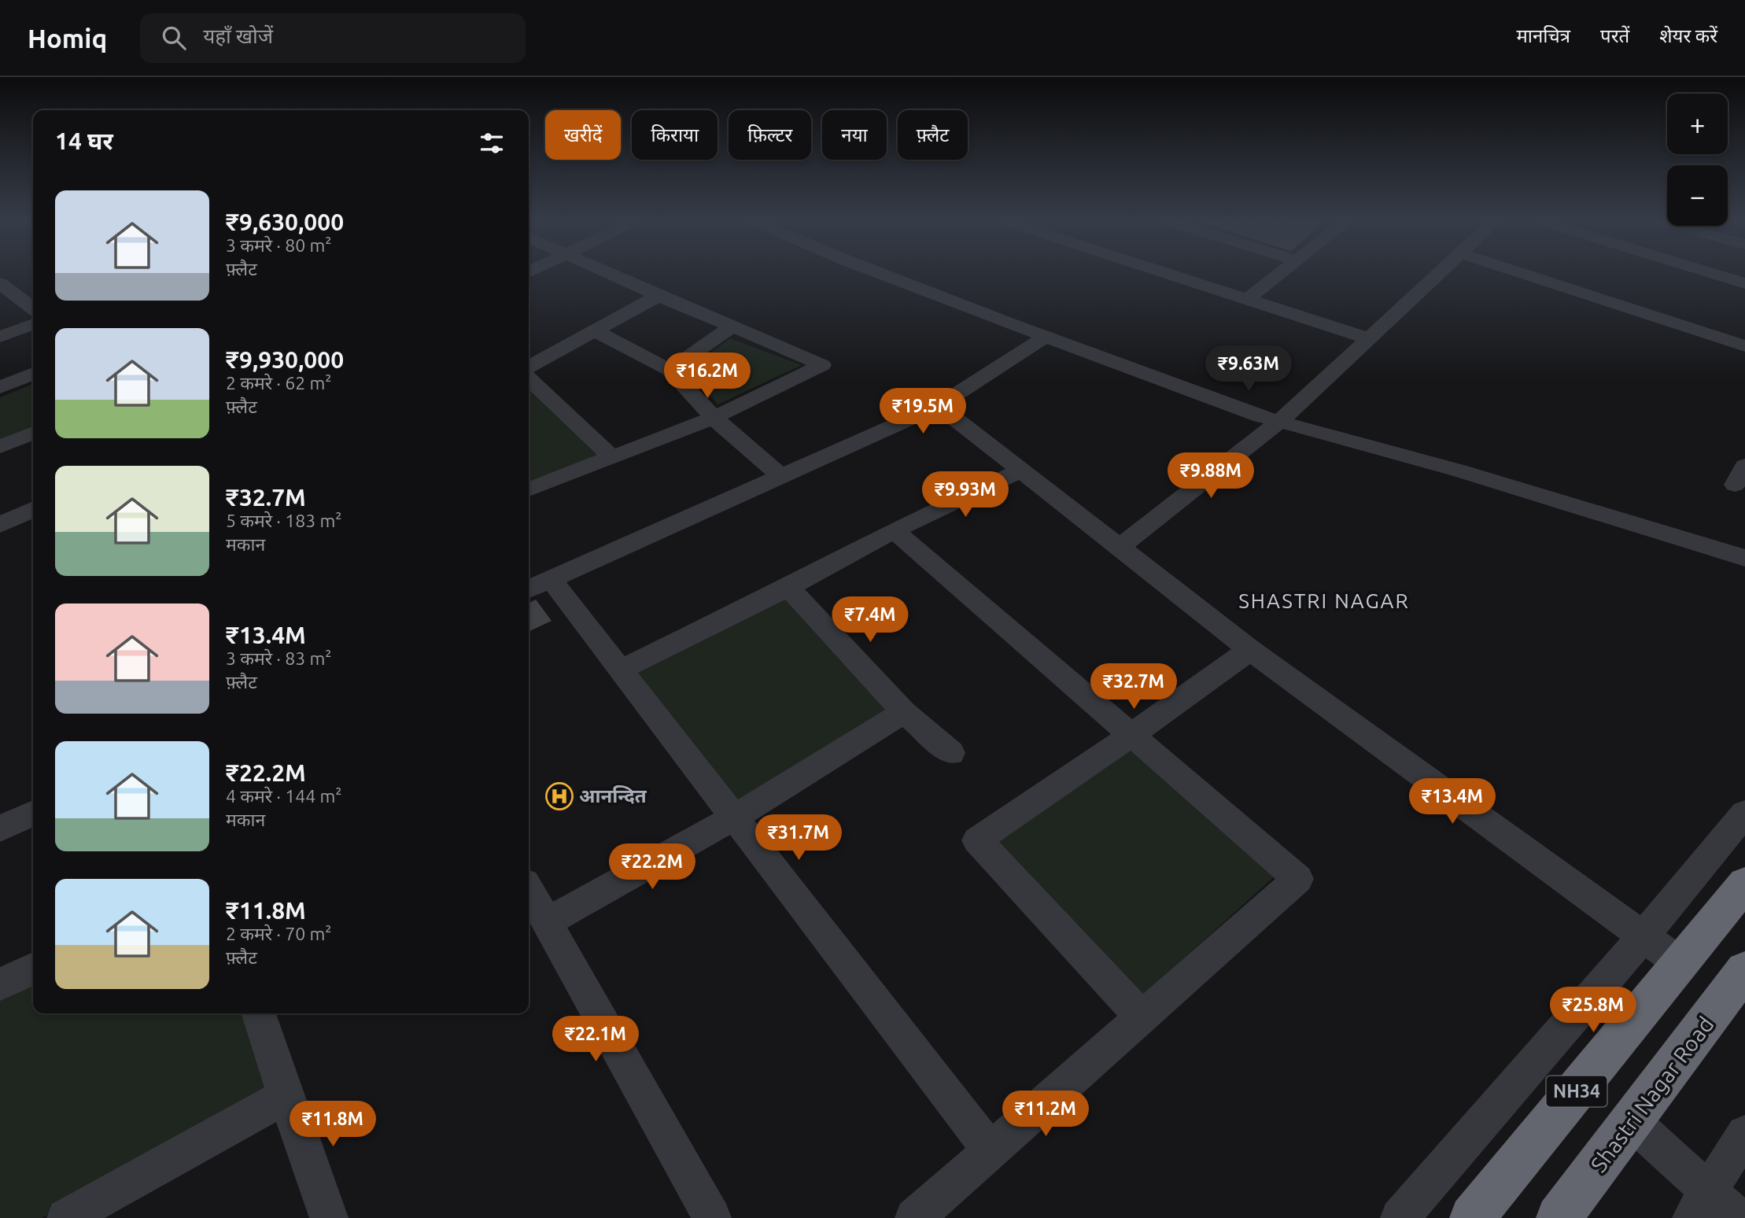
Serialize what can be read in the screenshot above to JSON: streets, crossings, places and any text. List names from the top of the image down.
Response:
{
  "streets": {
    "highway": ["NH34", "Shastri Nagar Road"]
  },
  "districts": ["SHASTRI NAGAR"],
  "places": {
    "hospital": ["आनन्दित"]
  },
  "page": {
    "header": "Homiq",
    "search": "यहाँ खोजें",
    "nav": ["मानचित्र", "परतें", "शेयर करें"],
    "map_buttons": ["+", "−"],
    "chip": [
      "खरीदें",
      "किराया",
      "फ़िल्टर",
      "नया",
      "फ़्लैट"
    ],
    "heading": "14 घर",
    "list": [
      {
        "name": "₹9,630,000",
        "note": "3 कमरे · 80 m² · फ़्लैट"
      },
      {
        "name": "₹9,930,000",
        "note": "2 कमरे · 62 m² · फ़्लैट"
      },
      {
        "name": "₹32.7M",
        "note": "5 कमरे · 183 m² · मकान"
      },
      {
        "name": "₹13.4M",
        "note": "3 कमरे · 83 m² · फ़्लैट"
      },
      {
        "name": "₹22.2M",
        "note": "4 कमरे · 144 m² · मकान"
      },
      {
        "name": "₹11.8M",
        "note": "2 कमरे · 70 m² · फ़्लैट"
      }
    ],
    "price": [
      "₹9.63M",
      "₹16.2M",
      "₹19.5M",
      "₹9.88M",
      "₹9.93M",
      "₹7.4M",
      "₹32.7M",
      "₹13.4M",
      "₹31.7M",
      "₹22.2M",
      "₹25.8M",
      "₹22.1M",
      "₹11.2M",
      "₹11.8M"
    ]
  }
}
